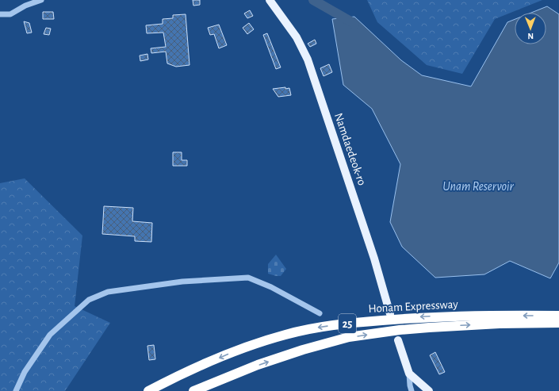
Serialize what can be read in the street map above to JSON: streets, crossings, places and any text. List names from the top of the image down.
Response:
{
  "streets": {
    "highway": ["Honam Expressway", "25"],
    "main road": ["Namdaedeok-ro"]
  },
  "water": ["Unam Reservoir"],
  "north": "bottom"
}
